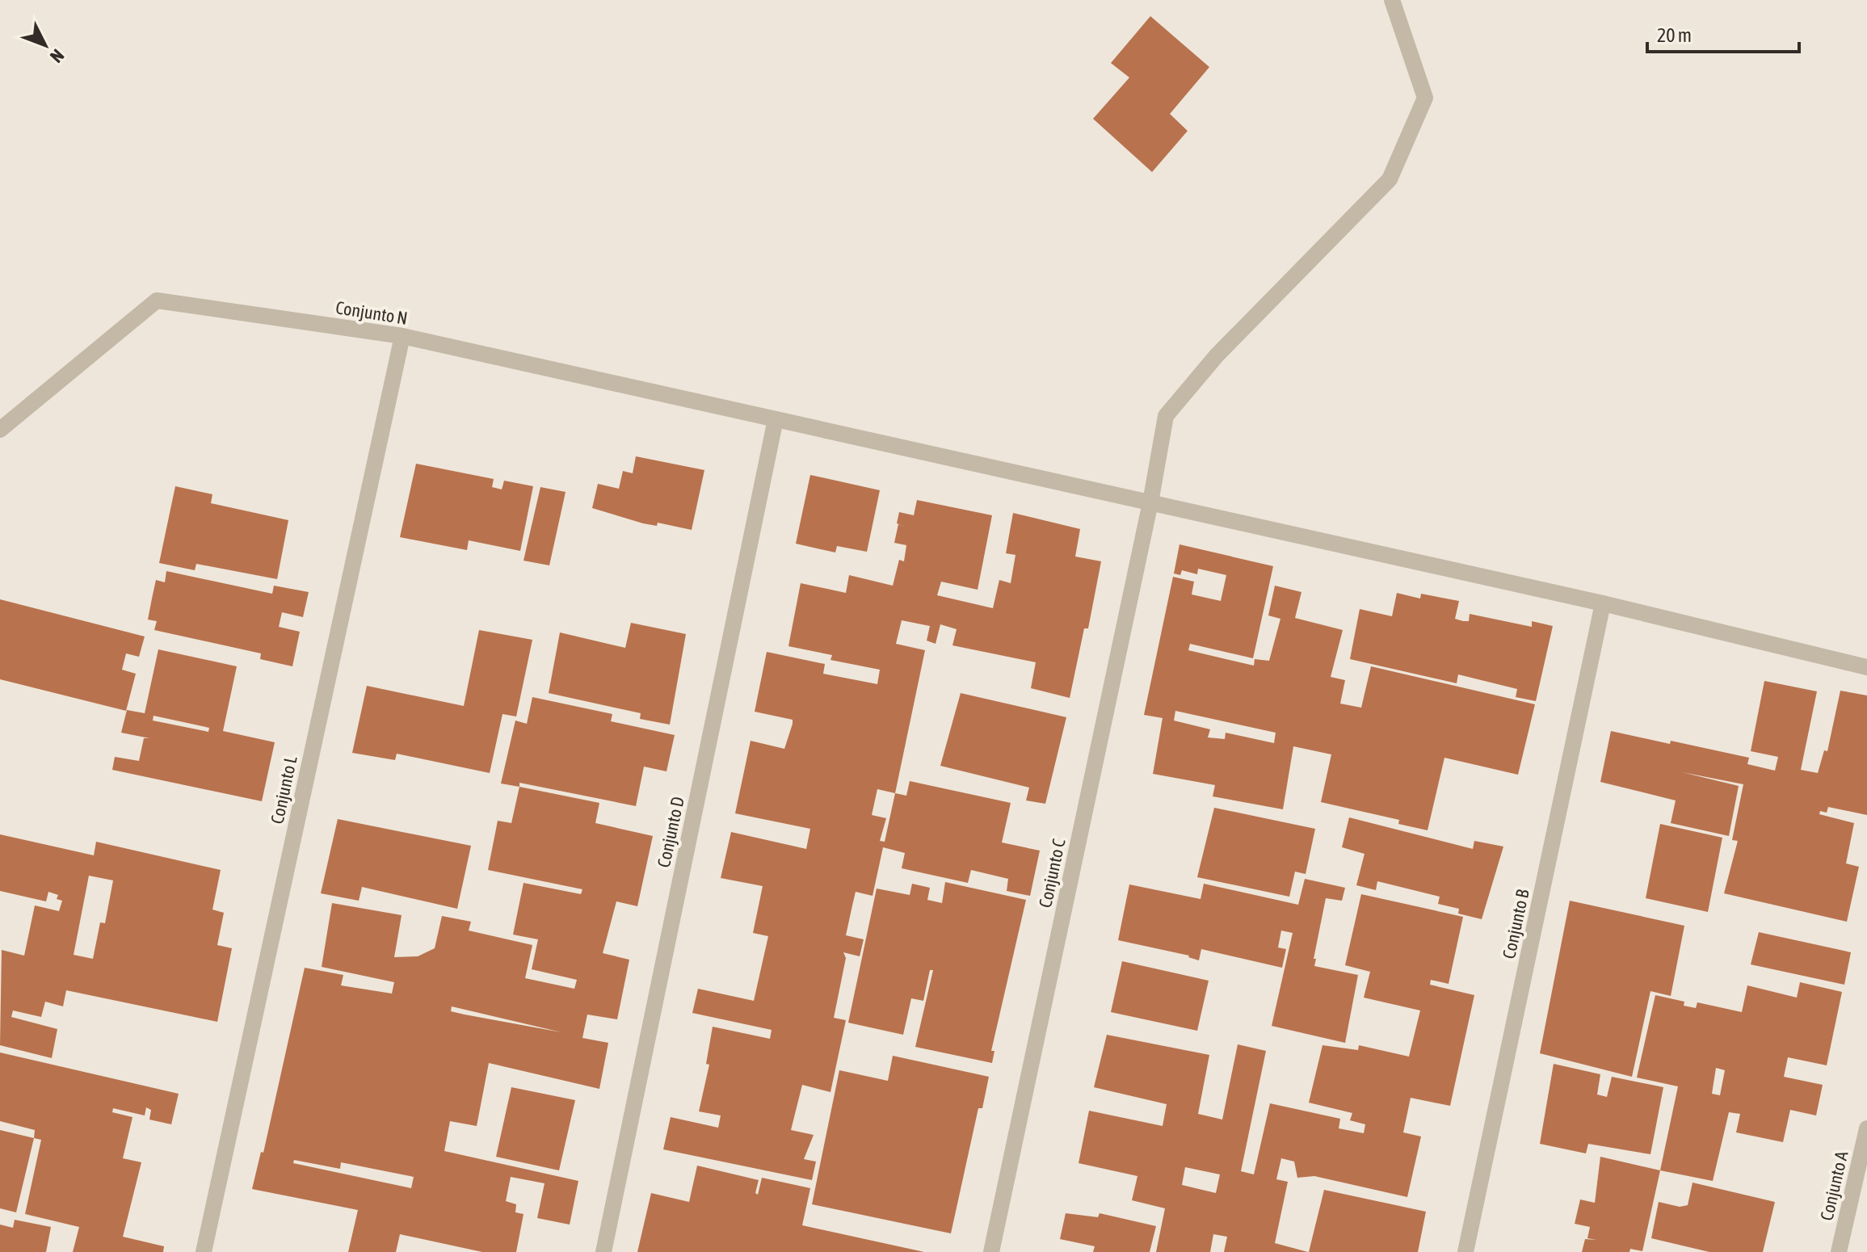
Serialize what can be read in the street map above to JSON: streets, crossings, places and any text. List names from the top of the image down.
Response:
{
  "streets": {
    "street": [
      "Conjunto N",
      "Conjunto L",
      "Conjunto D",
      "Conjunto C",
      "Conjunto B",
      "Conjunto A"
    ]
  },
  "crossings": [
    ["Conjunto N", "Conjunto L"],
    ["Conjunto N", "Conjunto D"],
    ["Conjunto N", "Conjunto C"],
    ["Conjunto N", "Conjunto B"]
  ],
  "scale_bar": "20 m",
  "north": "bottom right"
}
